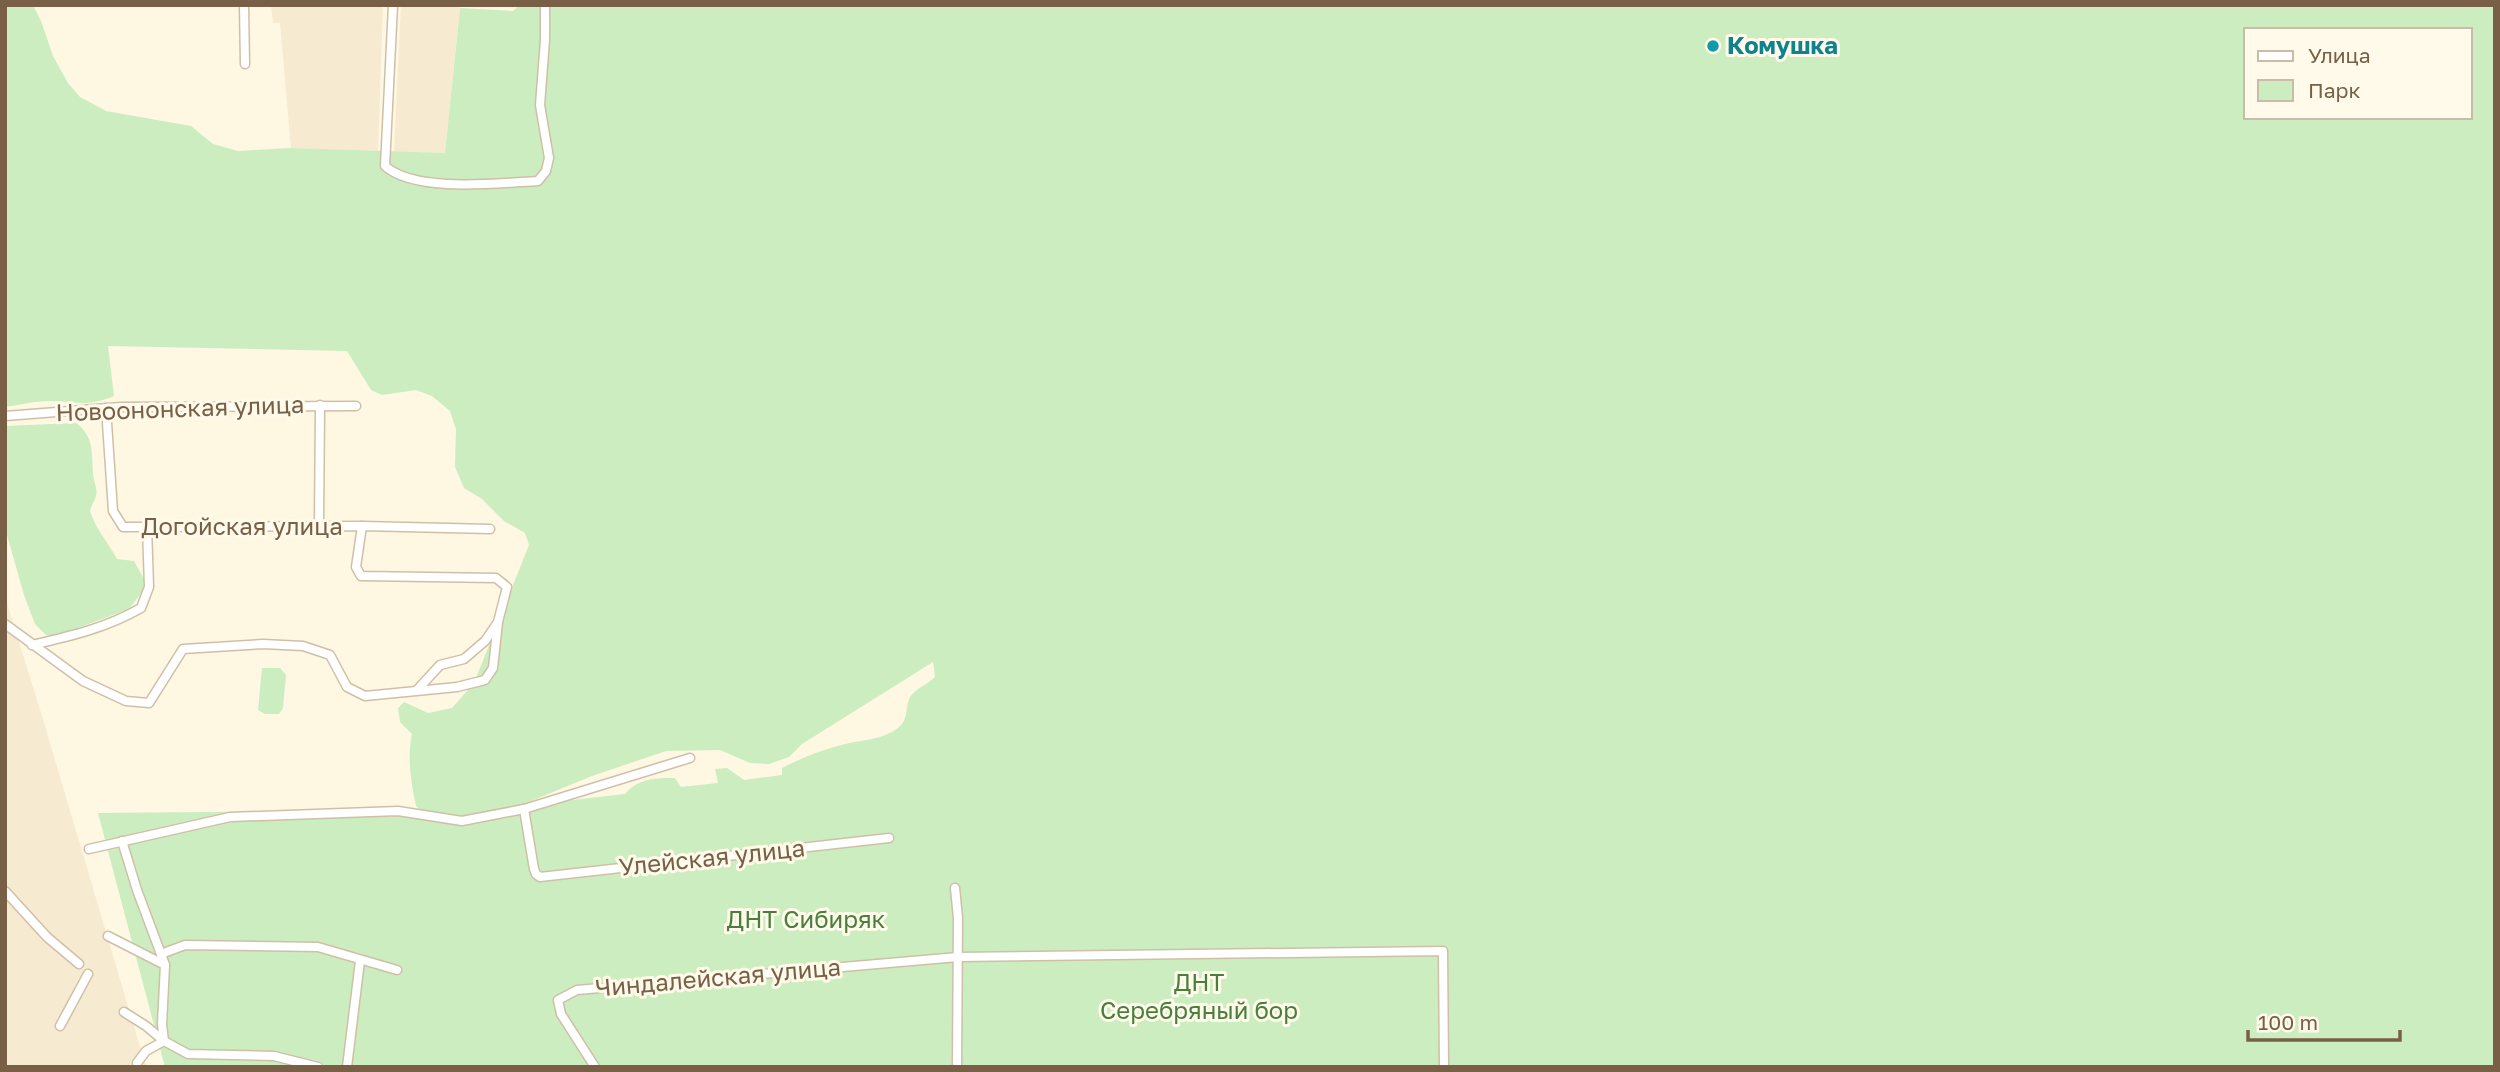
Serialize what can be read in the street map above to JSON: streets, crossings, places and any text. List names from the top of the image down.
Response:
{
  "streets": {
    "street": [
      "Новоононская улица",
      "Догойская улица",
      "Улейская улица",
      "Чиндалейская улица"
    ]
  },
  "crossings": [
    ["Новоононская улица", "Догойская улица"]
  ],
  "parks": ["ДНТ Сибиряк", "ДНТ Серебряный бор"],
  "places": ["Комушка"],
  "legend": ["Улица", "Парк"],
  "scale_bar": "100 m"
}
